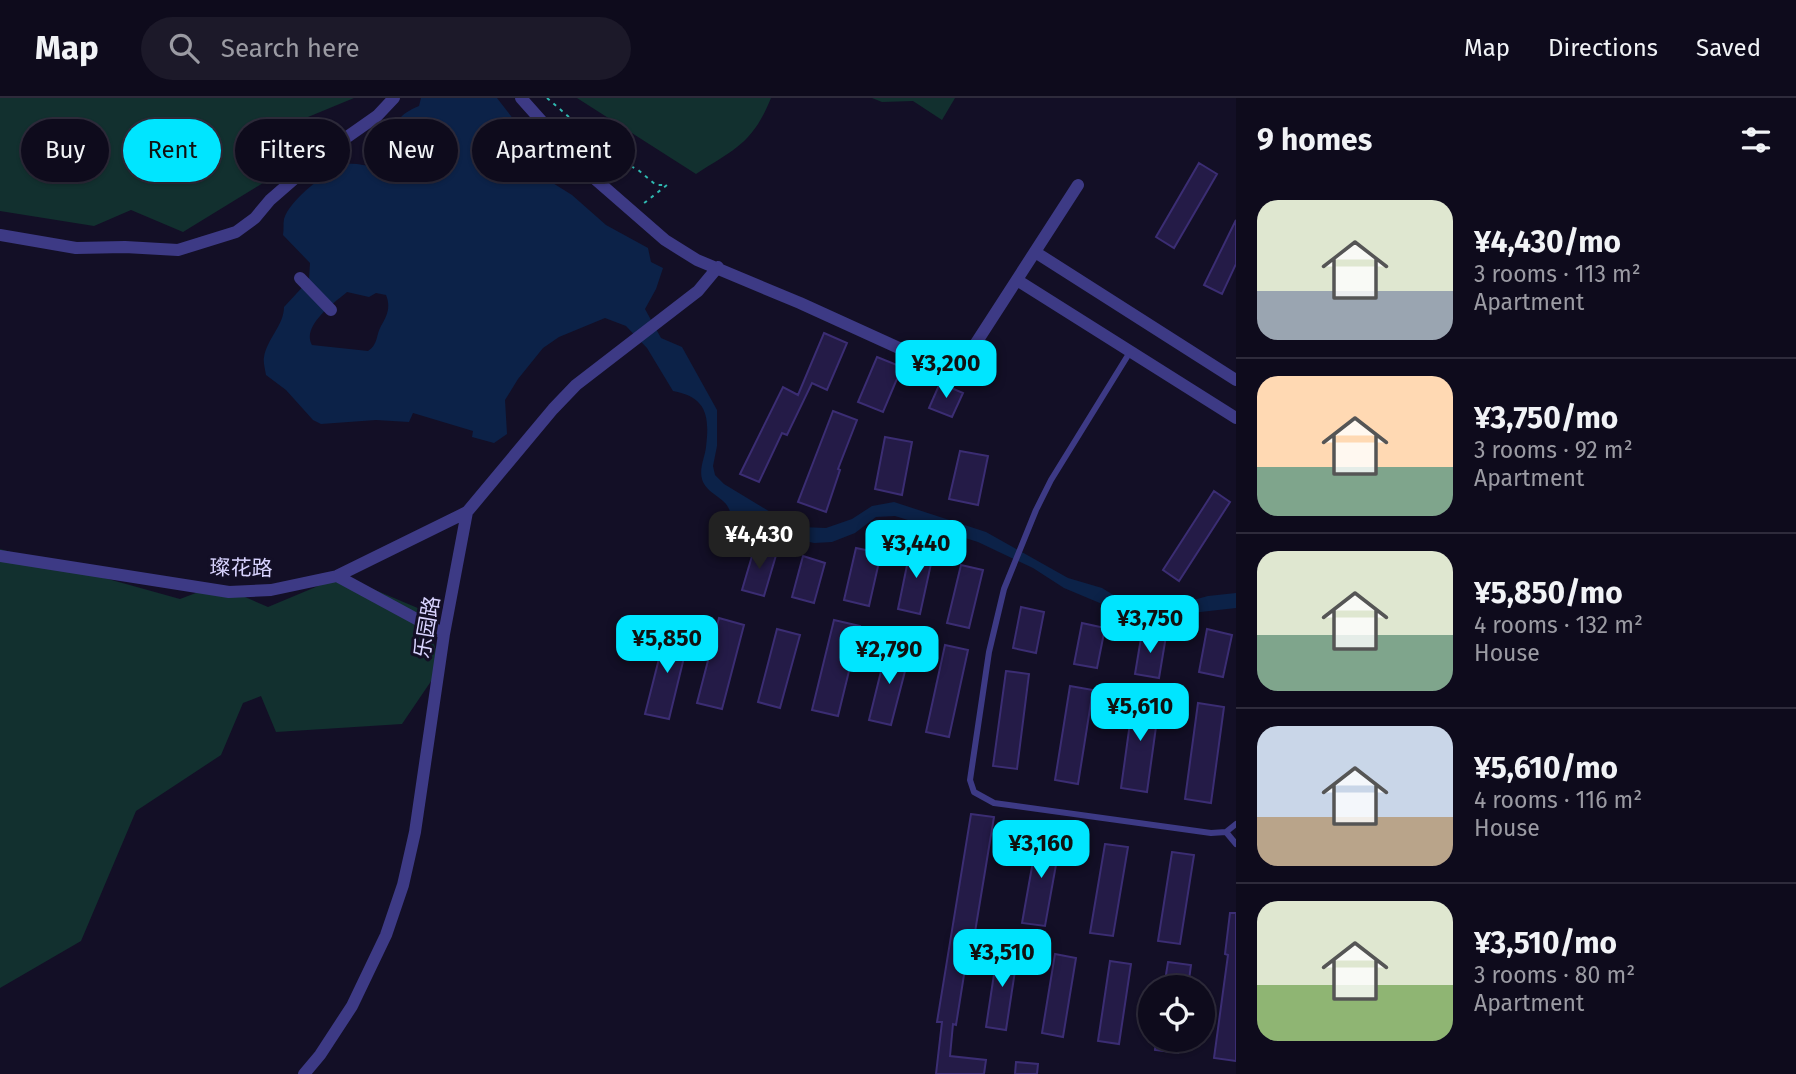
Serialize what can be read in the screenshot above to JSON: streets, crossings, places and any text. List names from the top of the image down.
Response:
{
  "streets": {
    "street": ["璨花路", "乐园路"]
  },
  "crossings": [
    ["璨花路", "乐园路"]
  ],
  "page": {
    "header": "Map",
    "search": "Search here",
    "nav": ["Map", "Directions", "Saved"],
    "heading": "9 homes",
    "chip": [
      "Buy",
      "Rent",
      "Filters",
      "New",
      "Apartment"
    ],
    "list": [
      {
        "name": "¥4,430/mo",
        "note": "3 rooms · 113 m² · Apartment"
      },
      {
        "name": "¥3,750/mo",
        "note": "3 rooms · 92 m² · Apartment"
      },
      {
        "name": "¥5,850/mo",
        "note": "4 rooms · 132 m² · House"
      },
      {
        "name": "¥5,610/mo",
        "note": "4 rooms · 116 m² · House"
      },
      {
        "name": "¥3,510/mo",
        "note": "3 rooms · 80 m² · Apartment"
      }
    ],
    "price": [
      "¥3,200",
      "¥4,430",
      "¥3,440",
      "¥3,750",
      "¥5,850",
      "¥2,790",
      "¥5,610",
      "¥3,160",
      "¥3,510"
    ]
  }
}
